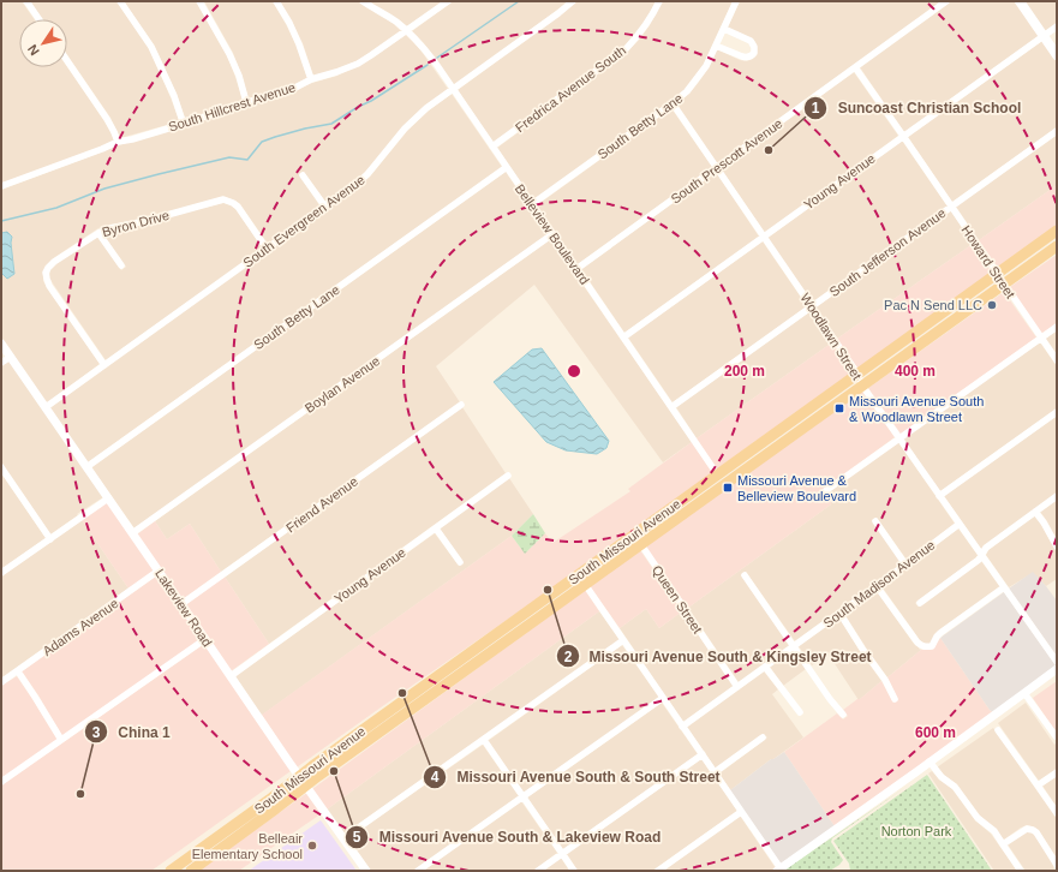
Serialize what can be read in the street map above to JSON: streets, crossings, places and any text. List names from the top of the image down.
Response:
{
  "streets": {
    "main road": ["South Missouri Avenue"],
    "street": [
      "Fredrica Avenue South",
      "South Hillcrest Avenue",
      "South Betty Lane",
      "South Prescott Avenue",
      "Young Avenue",
      "South Evergreen Avenue",
      "Byron Drive",
      "Belleview Boulevard",
      "South Jefferson Avenue",
      "Howard Street",
      "Woodlawn Street",
      "Boylan Avenue",
      "Friend Avenue",
      "South Madison Avenue",
      "Queen Street",
      "Lakeview Road",
      "Adams Avenue"
    ]
  },
  "crossings": [
    ["Fredrica Avenue South", "Belleview Boulevard"],
    ["South Hillcrest Avenue", "Belleview Boulevard"],
    ["South Betty Lane", "Belleview Boulevard"],
    ["South Betty Lane", "Woodlawn Street"],
    ["South Betty Lane", "Lakeview Road"],
    ["South Prescott Avenue", "Belleview Boulevard"],
    ["South Prescott Avenue", "Howard Street"],
    ["South Prescott Avenue", "Woodlawn Street"],
    ["Young Avenue", "Belleview Boulevard"],
    ["Young Avenue", "Howard Street"],
    ["Young Avenue", "Woodlawn Street"],
    ["Young Avenue", "Lakeview Road"],
    ["South Evergreen Avenue", "Byron Drive"],
    ["South Evergreen Avenue", "Belleview Boulevard"],
    ["South Evergreen Avenue", "Lakeview Road"],
    ["Belleview Boulevard", "South Jefferson Avenue"],
    ["Belleview Boulevard", "Boylan Avenue"],
    ["Belleview Boulevard", "South Missouri Avenue"],
    ["South Jefferson Avenue", "Howard Street"],
    ["South Jefferson Avenue", "Woodlawn Street"],
    ["Howard Street", "South Missouri Avenue"],
    ["Woodlawn Street", "South Missouri Avenue"],
    ["Woodlawn Street", "South Madison Avenue"],
    ["Boylan Avenue", "Lakeview Road"],
    ["Friend Avenue", "Lakeview Road"],
    ["South Missouri Avenue", "Queen Street"],
    ["South Missouri Avenue", "Lakeview Road"],
    ["South Madison Avenue", "Queen Street"],
    ["Lakeview Road", "Adams Avenue"]
  ],
  "parks": ["Norton Park"],
  "places": {
    "other": [
      "Suncoast Christian School",
      "Pac N Send LLC",
      "Missouri Avenue South & Kingsley Street",
      "Missouri Avenue South & South Street",
      "Missouri Avenue South & Lakeview Road",
      "China 1",
      "Belleair Elementary School"
    ],
    "transit": ["Missouri Avenue South & Woodlawn Street", "Missouri Avenue & Belleview Boulevard"]
  },
  "north": "bottom left",
  "rings": ["200 m", "400 m", "600 m"]
}
